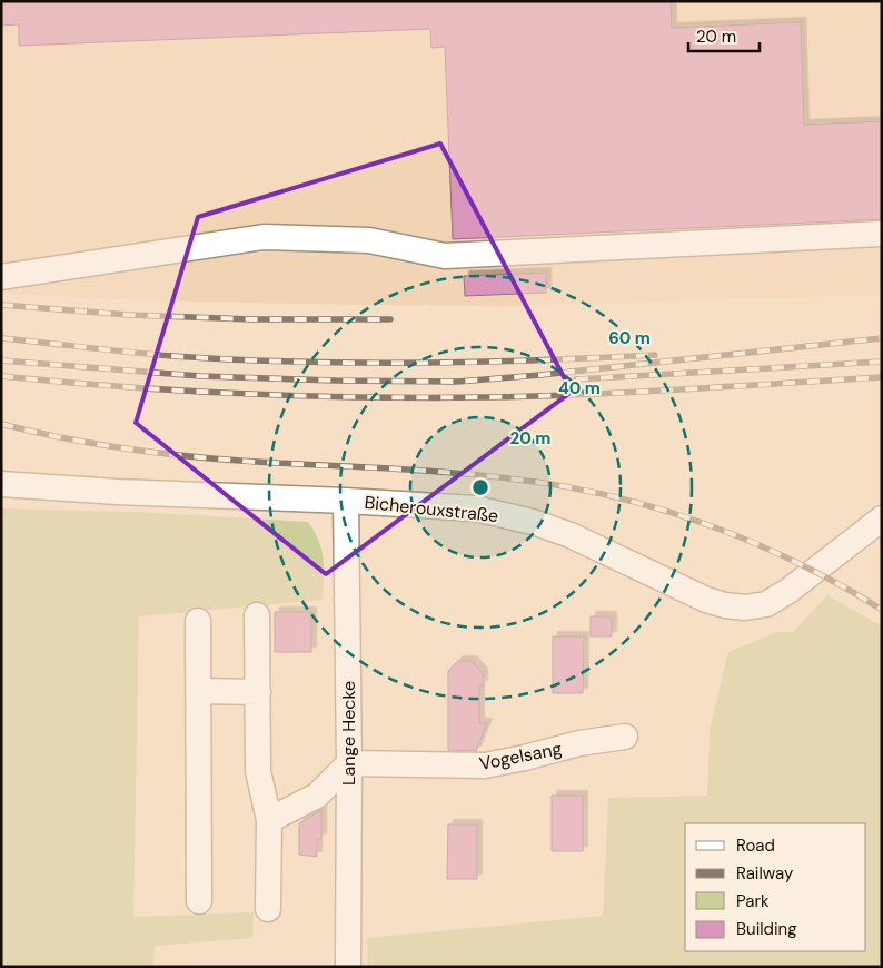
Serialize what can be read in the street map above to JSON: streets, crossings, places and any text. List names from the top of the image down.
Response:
{
  "streets": {
    "street": ["Bicherouxstraße", "Lange Hecke", "Vogelsang"]
  },
  "crossings": [
    ["Bicherouxstraße", "Lange Hecke"],
    ["Lange Hecke", "Vogelsang"]
  ],
  "legend": [
    "Road",
    "Railway",
    "Park",
    "Building"
  ],
  "scale_bar": "20 m",
  "rings": ["60 m", "40 m", "20 m"]
}
